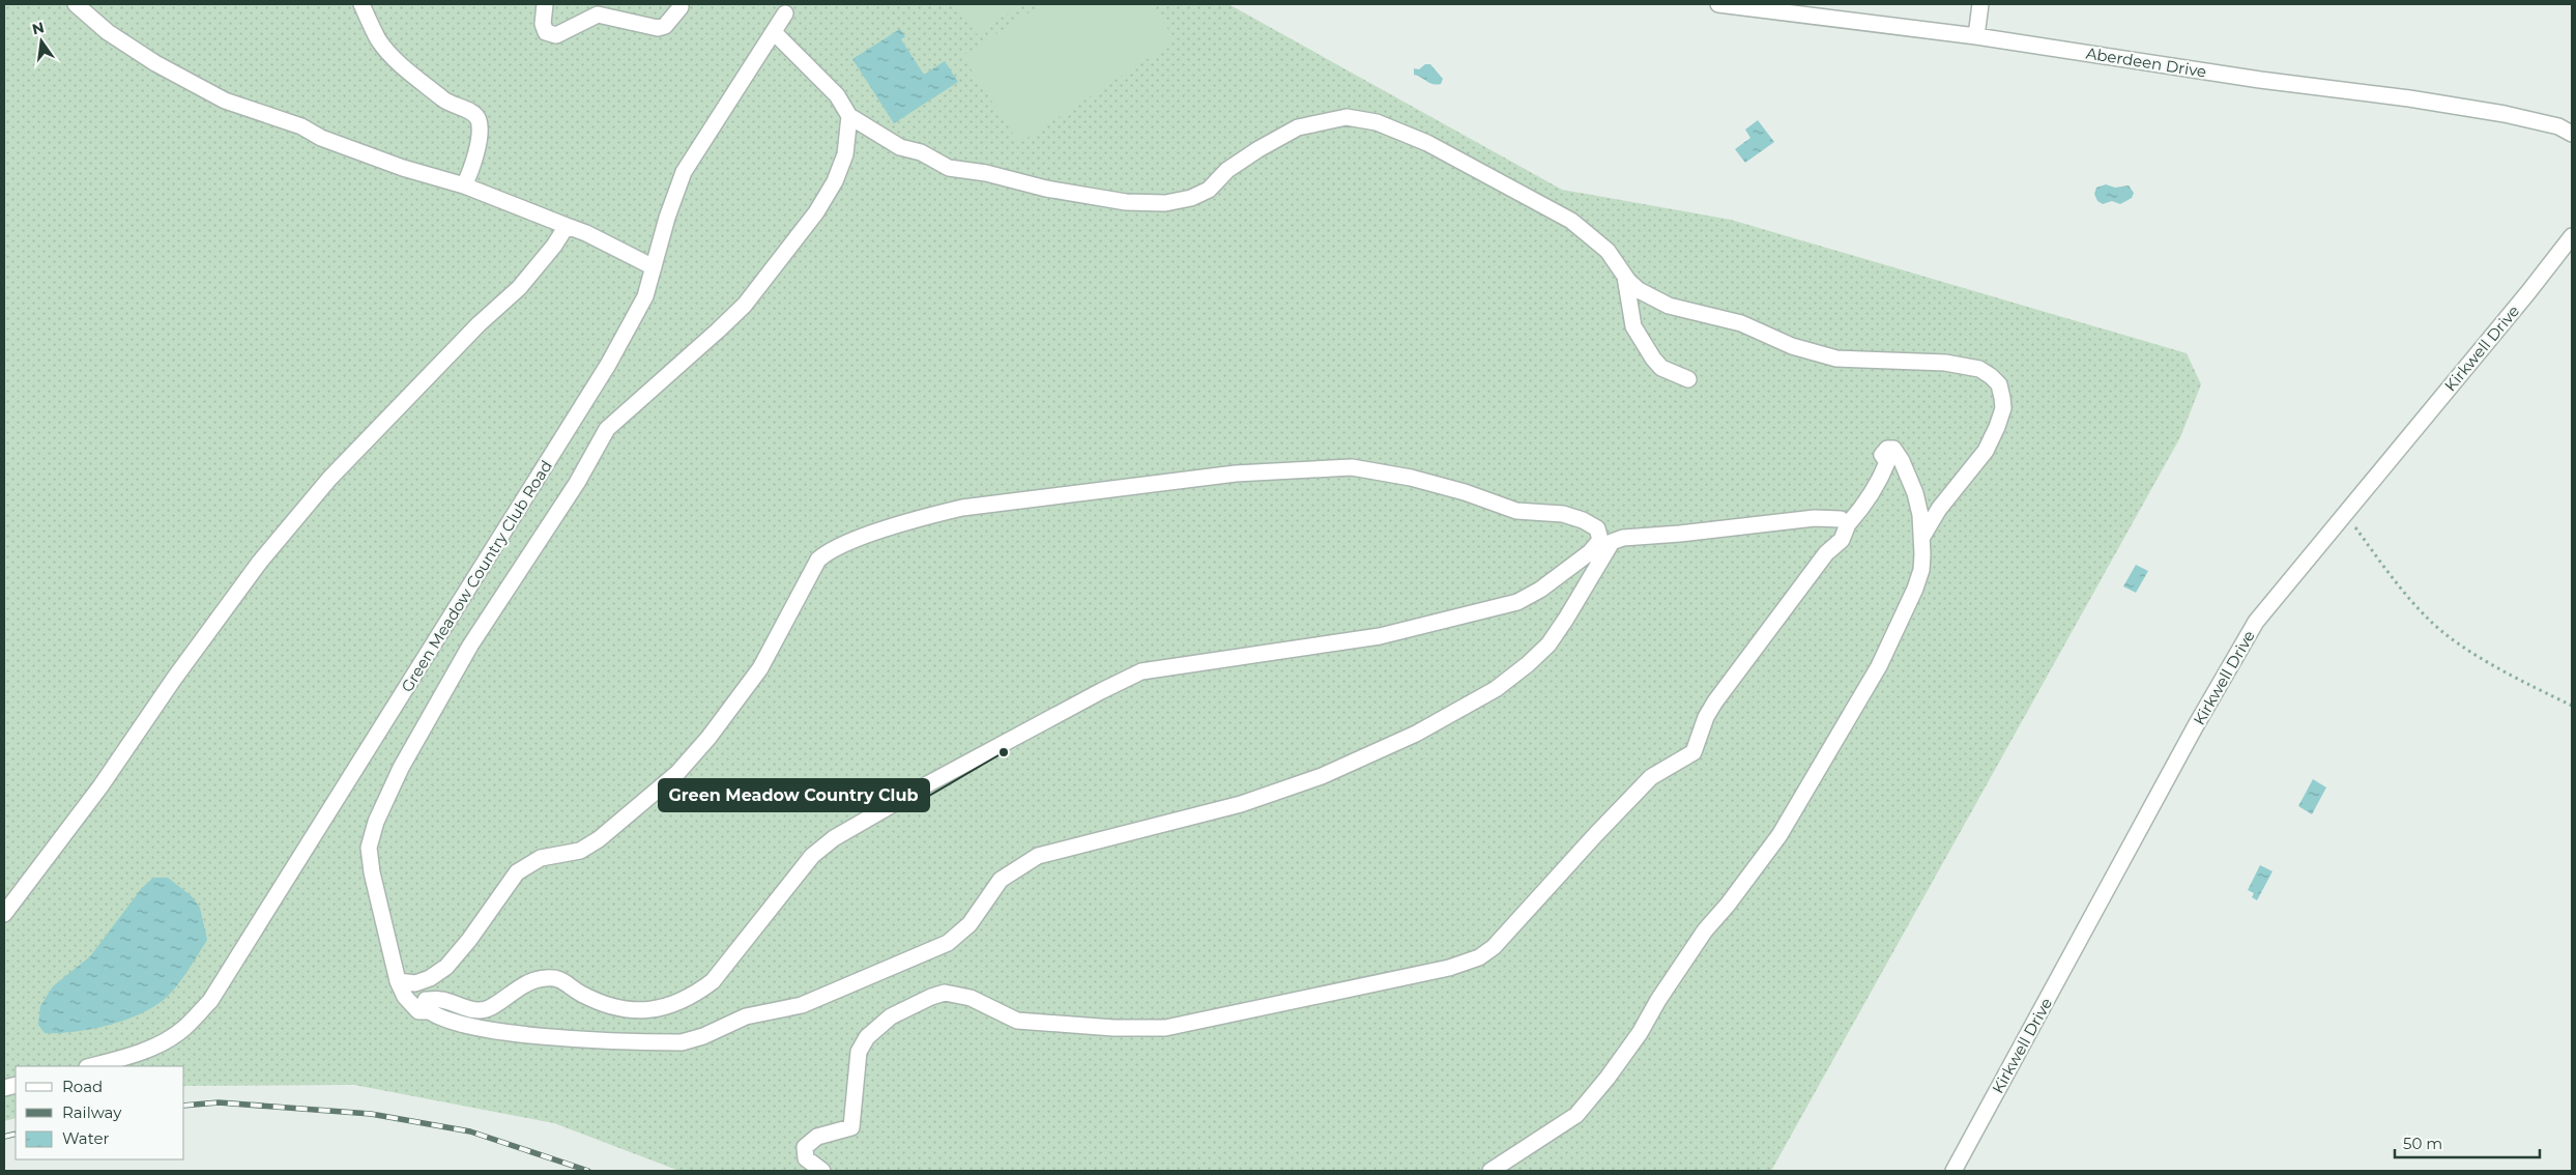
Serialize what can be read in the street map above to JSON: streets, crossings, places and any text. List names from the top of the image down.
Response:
{
  "streets": {
    "street": ["Aberdeen Drive", "Kirkwell Drive", "Green Meadow Country Club Road"]
  },
  "places": ["Green Meadow Country Club"],
  "legend": ["Road", "Railway", "Water"],
  "scale_bar": "50 m",
  "north": "top"
}
